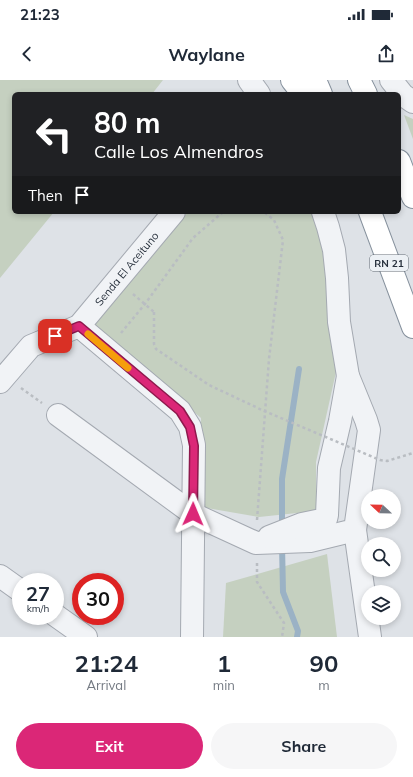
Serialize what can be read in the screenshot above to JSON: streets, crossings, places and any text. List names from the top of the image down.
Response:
{
  "streets": {
    "highway": ["RN 21"],
    "street": ["Senda El Aceituno"]
  },
  "north": "left",
  "page": {
    "status": "21:23",
    "header": "Waylane",
    "turn": ["80 m", "Calle Los Almendros"],
    "then": "Then",
    "speed": "27 km/h",
    "limit": "30",
    "eta": [
      "21:24",
      "Arrival",
      "1",
      "min",
      "90",
      "m"
    ],
    "buttons": ["Exit", "Share"]
  }
}
